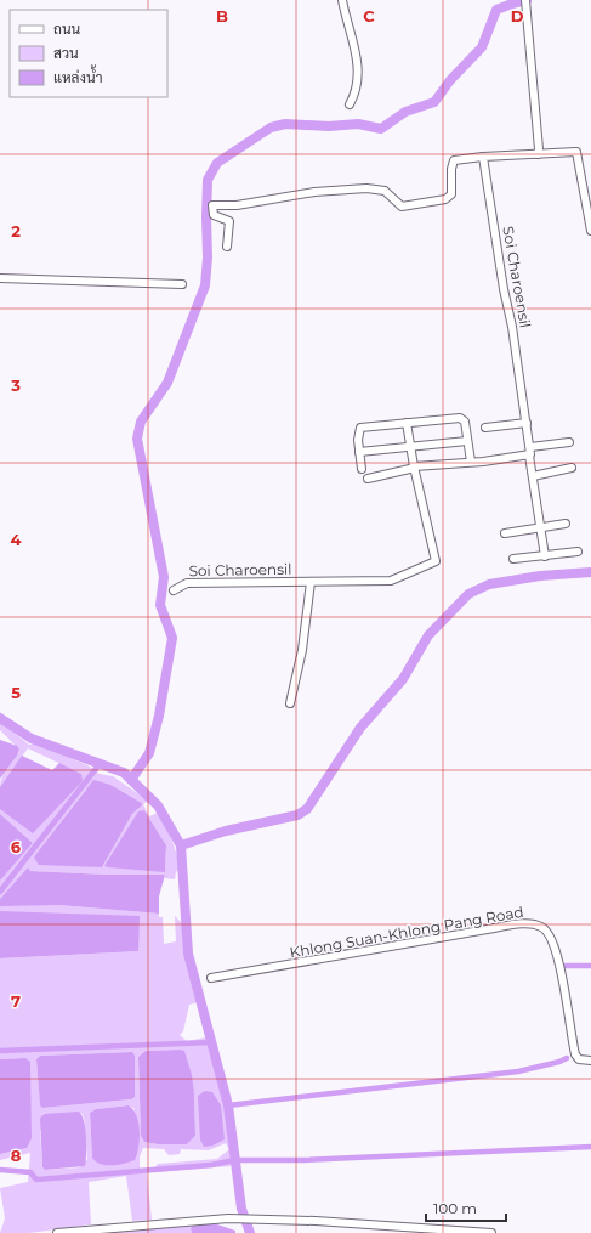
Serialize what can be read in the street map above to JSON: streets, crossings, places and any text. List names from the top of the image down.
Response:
{
  "streets": {
    "street": ["Soi Charoensil", "Khlong Suan-Khlong Pang Road"]
  },
  "legend": ["ถนน", "สวน", "แหล่งน้ำ"],
  "scale_bar": "100 m",
  "grid": {
    "columns": ["B", "C", "D"],
    "rows": [
      "2",
      "3",
      "4",
      "5",
      "6",
      "7",
      "8"
    ]
  }
}
